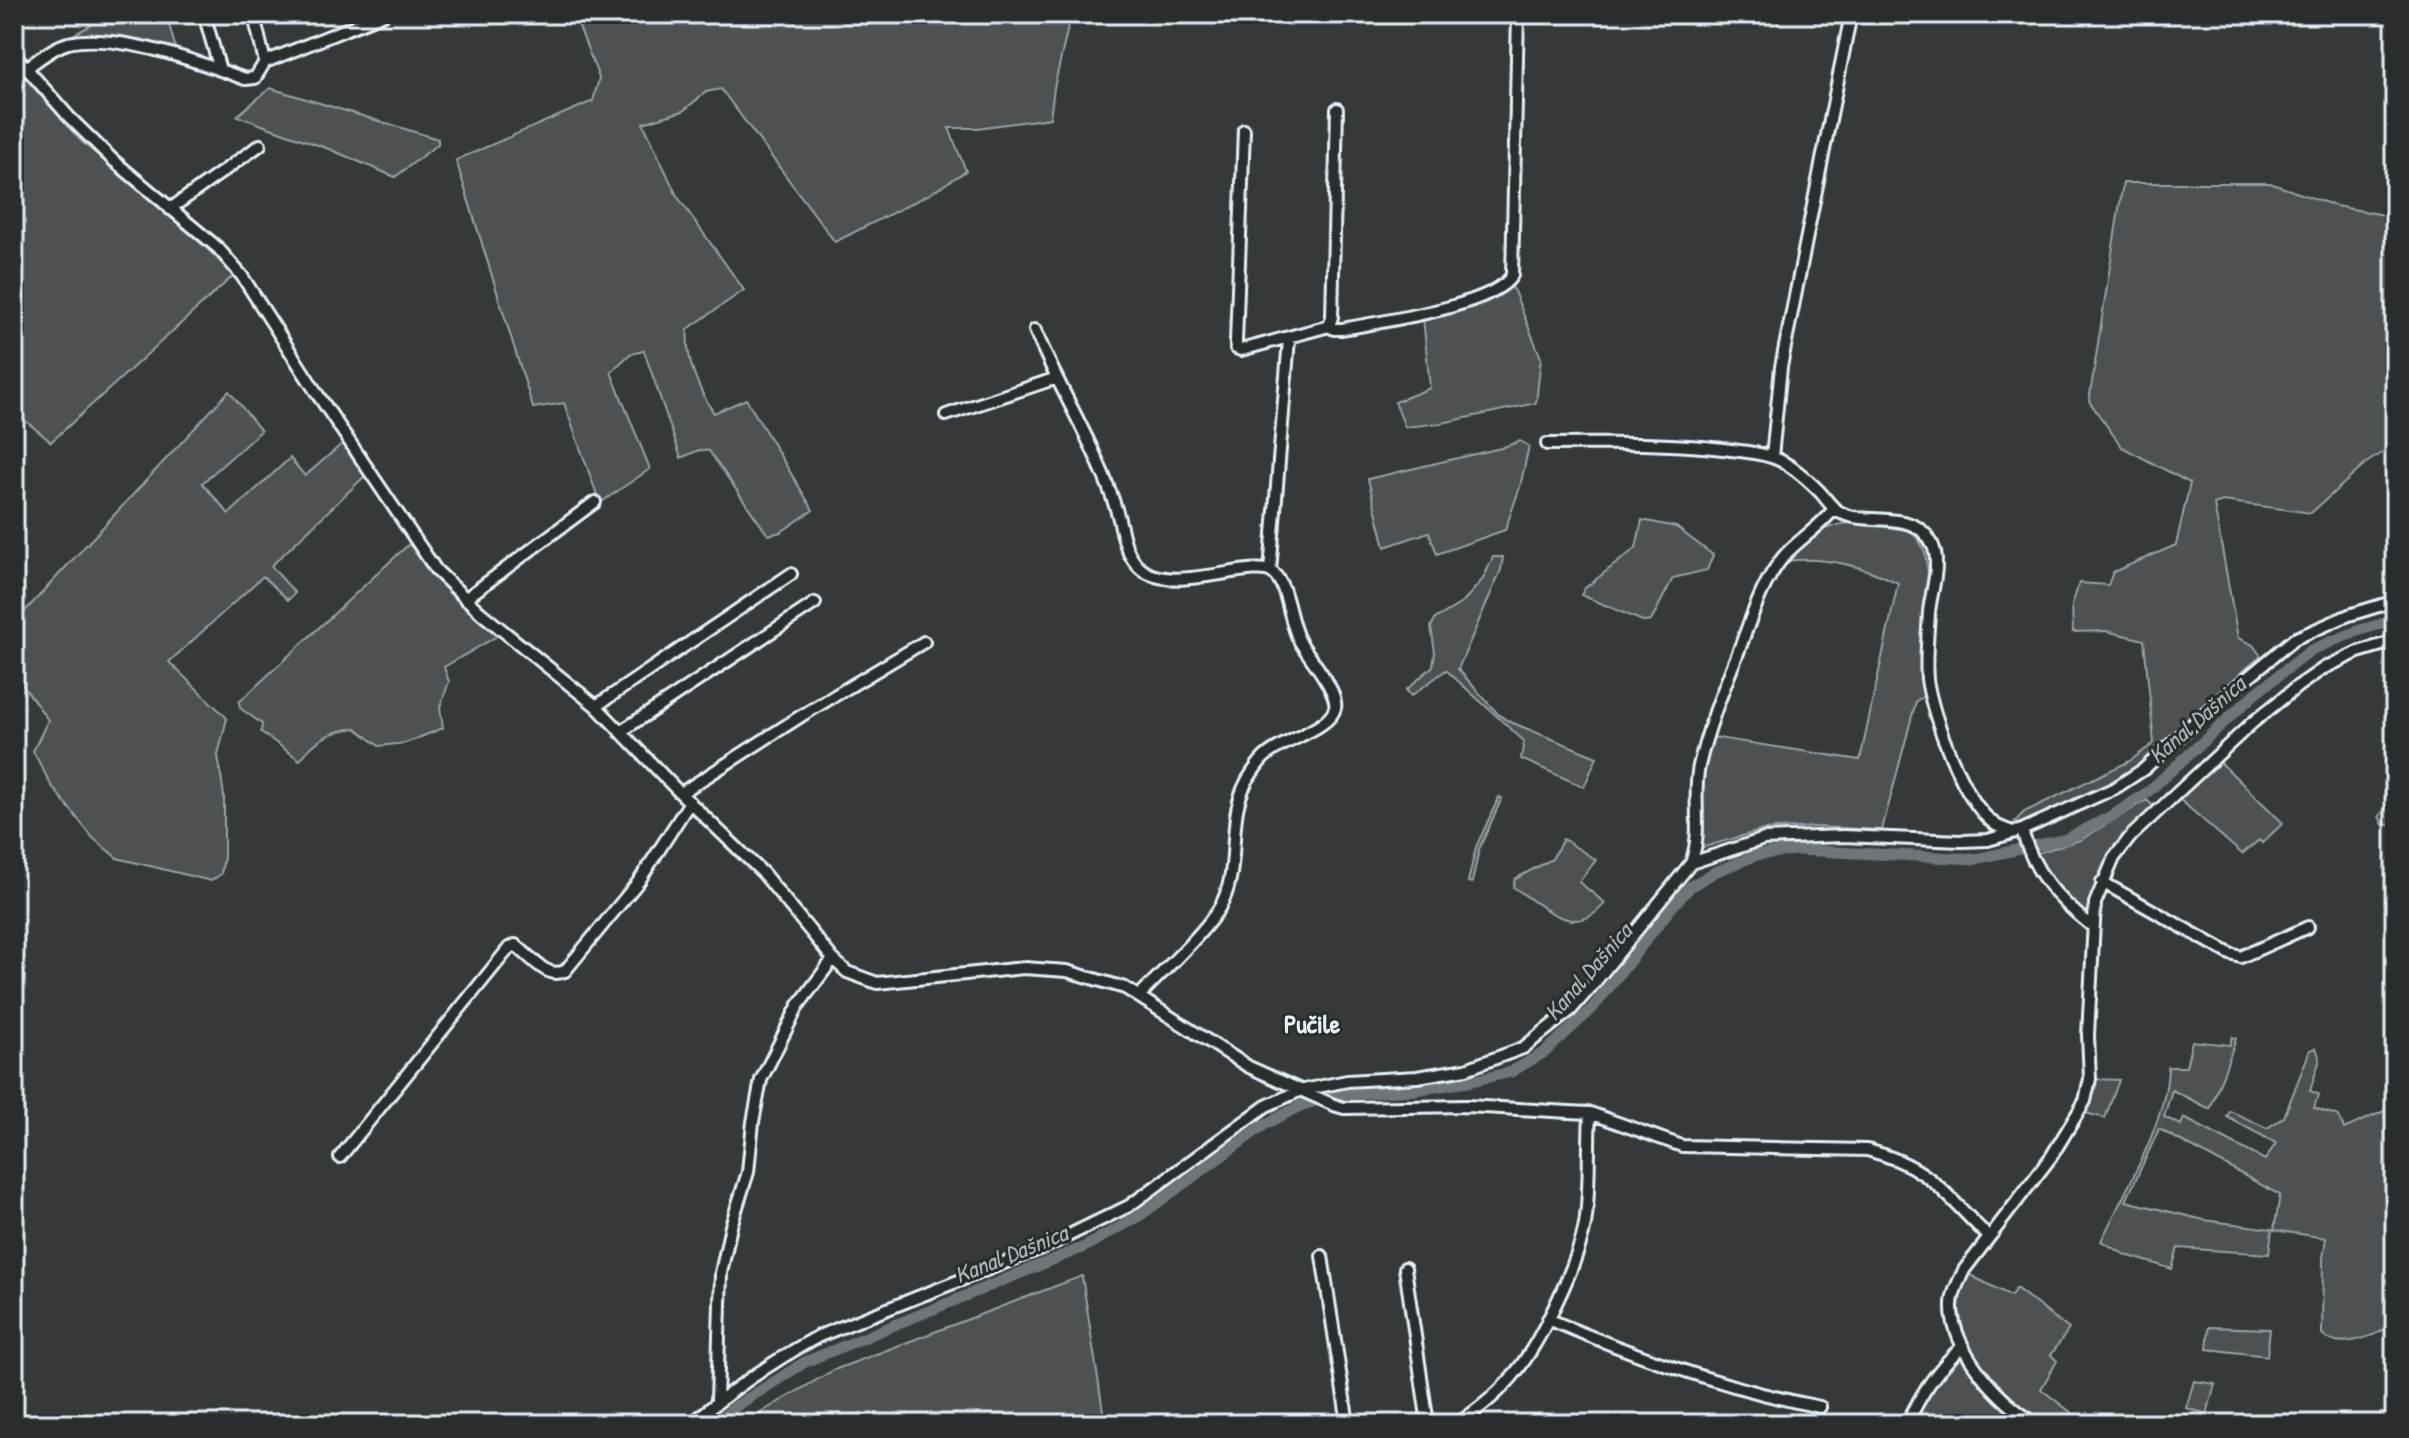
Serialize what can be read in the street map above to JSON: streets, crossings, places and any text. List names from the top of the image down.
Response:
{
  "districts": ["Pučile"],
  "water": ["Kanal Dašnica"]
}
